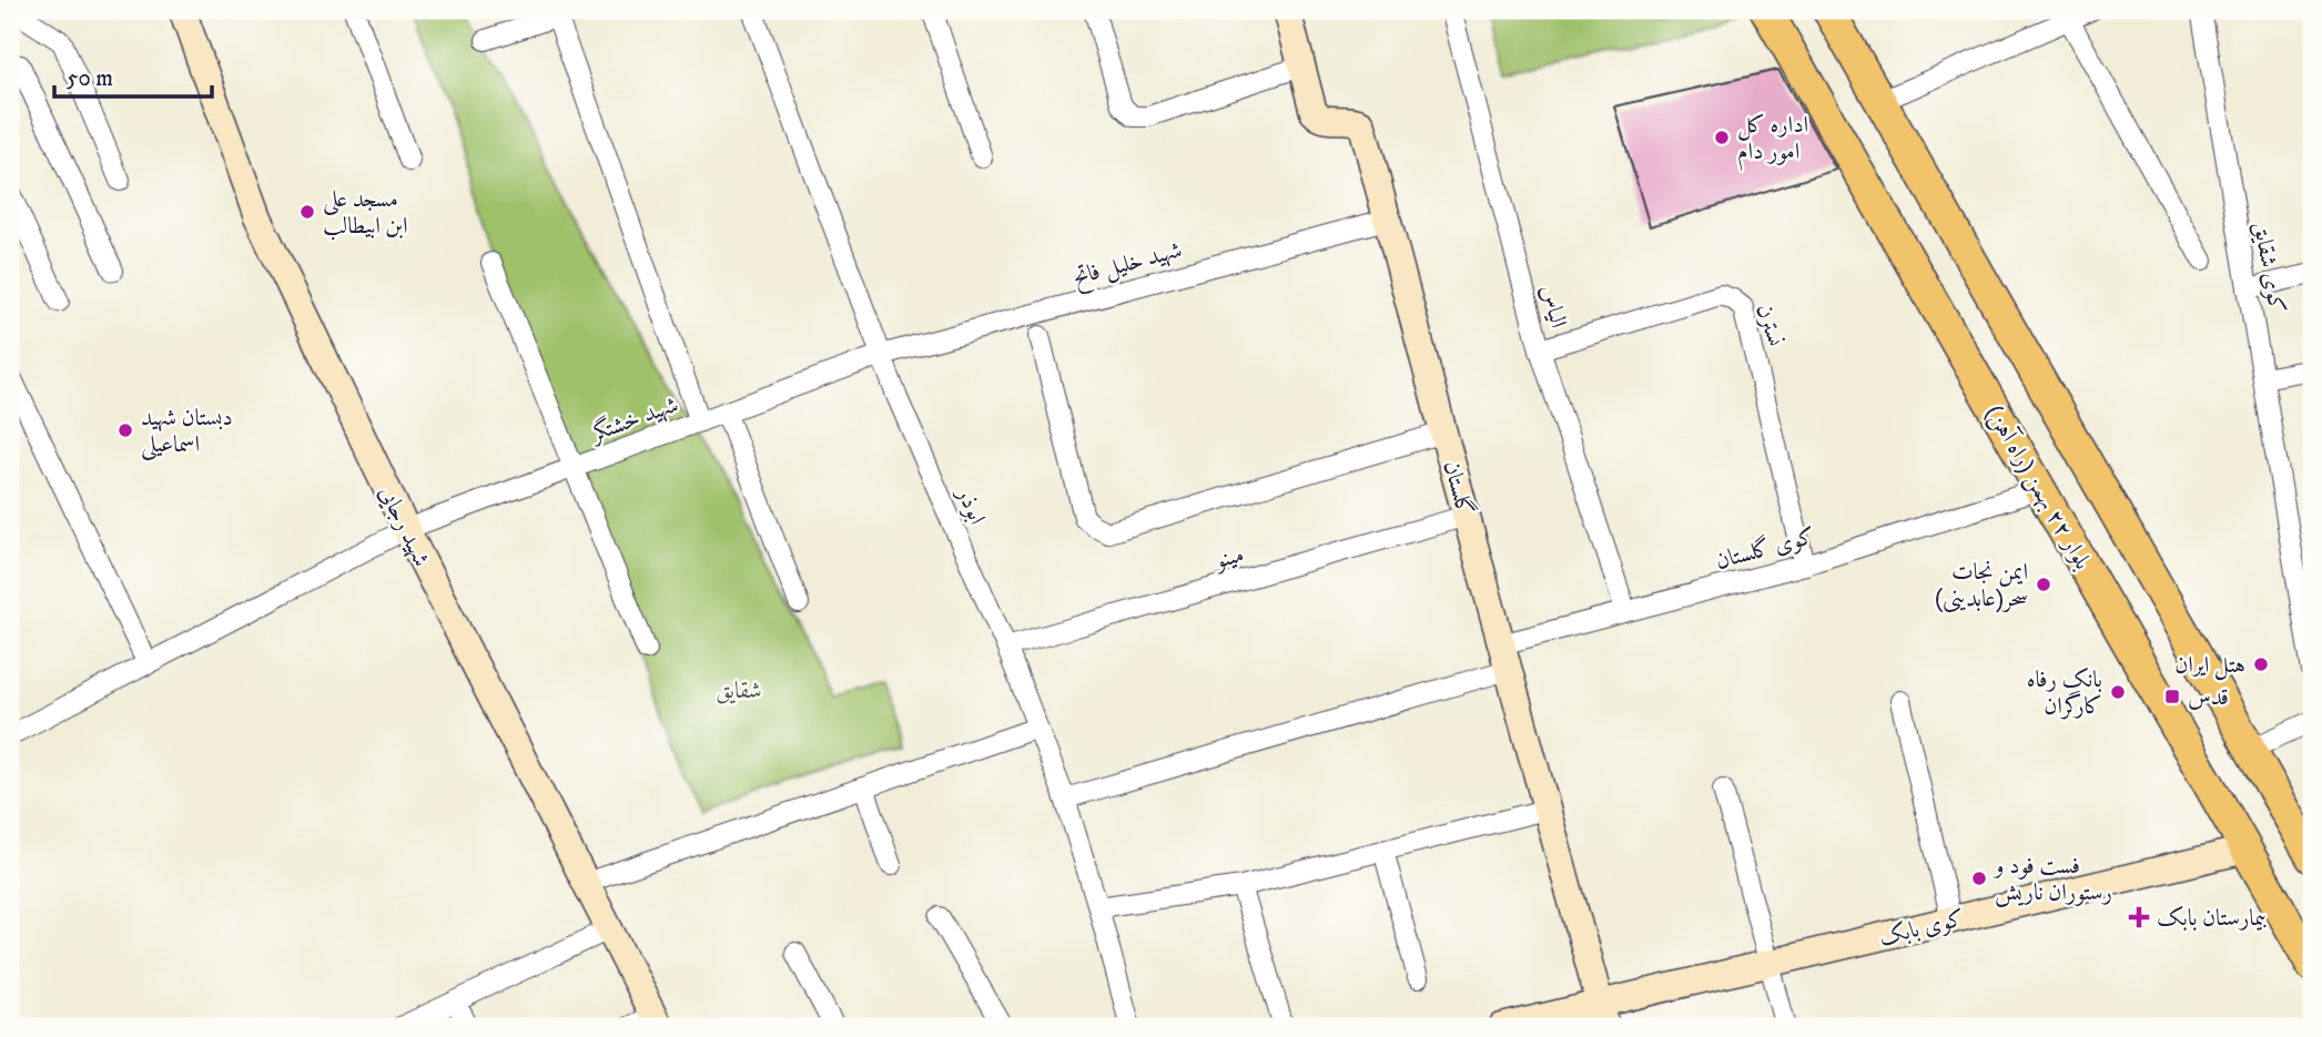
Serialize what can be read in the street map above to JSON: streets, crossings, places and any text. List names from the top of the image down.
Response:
{
  "streets": {
    "main road": [
      "بلوار ۲۲ بهمن (راه آهن)",
      "گلستان",
      "شهید رجایی",
      "کوی بابک"
    ],
    "street": [
      "شهید خلیل فاتح",
      "کوی شقایق",
      "الیاس",
      "نسترن",
      "شهید خشتگر",
      "ابوذر",
      "کوی گلستان",
      "مینو"
    ]
  },
  "crossings": [
    ["شهید خلیل فاتح", "شهید خشتگر"],
    ["شهید خلیل فاتح", "گلستان"],
    ["شهید خلیل فاتح", "ابوذر"],
    ["الیاس", "نسترن"],
    ["الیاس", "کوی گلستان"],
    ["نسترن", "کوی گلستان"],
    ["شهید خشتگر", "ابوذر"],
    ["شهید خشتگر", "شهید رجایی"],
    ["بلوار ۲۲ بهمن (راه آهن)", "کوی گلستان"],
    ["بلوار ۲۲ بهمن (راه آهن)", "کوی بابک"],
    ["گلستان", "کوی گلستان"],
    ["گلستان", "مینو"],
    ["گلستان", "کوی بابک"],
    ["ابوذر", "کوی گلستان"],
    ["ابوذر", "مینو"]
  ],
  "parks": ["شقایق"],
  "places": {
    "other": [
      "اداره کل امور دام",
      "مسجد علی ابن ابیطالب",
      "دبستان شهید اسماعیلی",
      "ایمن نجات سحر(عابدینی)",
      "هتل ایران",
      "بانک رفاه کارگران",
      "فست فود و رستوران ناریش"
    ],
    "transit": ["قدس"],
    "health": ["بیمارستان بابک"]
  },
  "scale_bar": "50 m"
}
